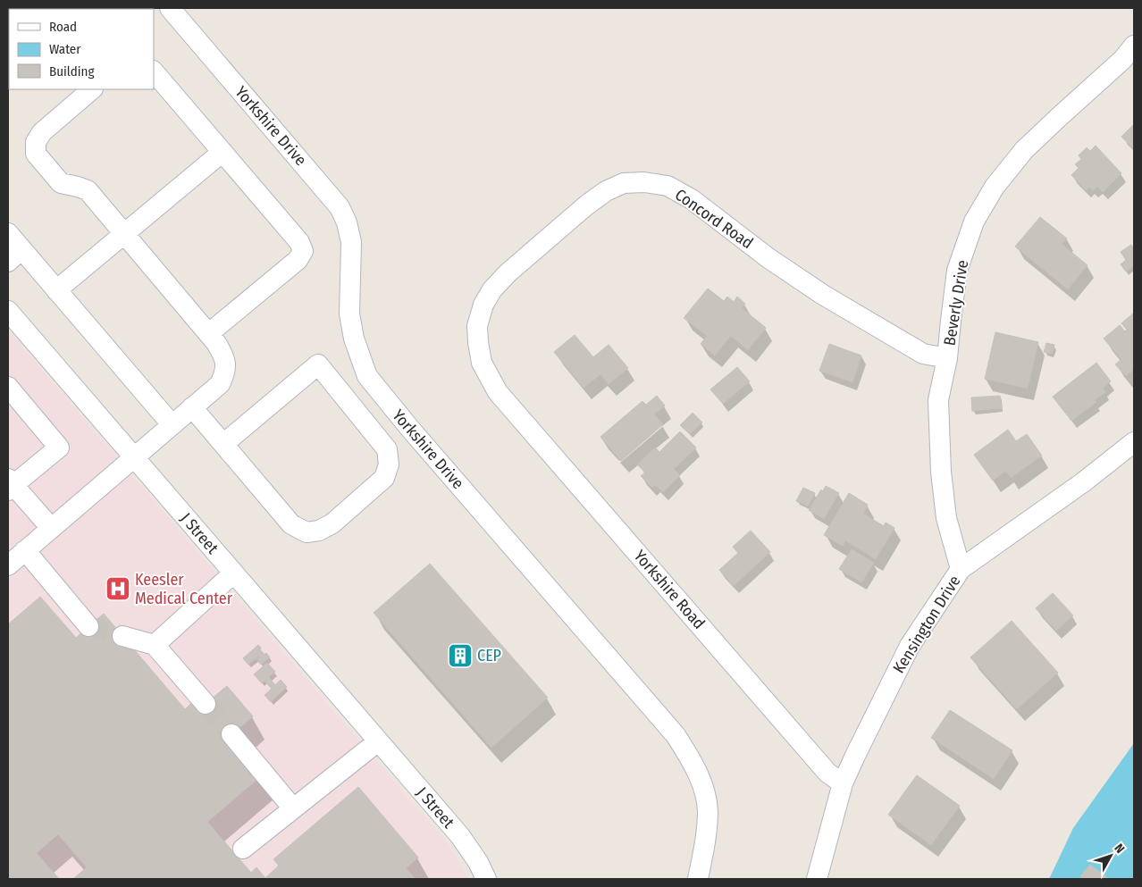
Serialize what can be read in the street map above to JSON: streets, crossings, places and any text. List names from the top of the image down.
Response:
{
  "streets": {
    "street": [
      "Yorkshire Drive",
      "Concord Road",
      "Beverly Drive",
      "J Street",
      "Yorkshire Road",
      "Kensington Drive"
    ]
  },
  "crossings": [
    ["Concord Road", "Beverly Drive"],
    ["Concord Road", "Yorkshire Road"],
    ["Beverly Drive", "Kensington Drive"],
    ["Yorkshire Road", "Kensington Drive"]
  ],
  "places": {
    "hospital": ["Keesler Medical Center"],
    "building": ["CEP"]
  },
  "legend": ["Road", "Water", "Building"],
  "north": "top right"
}
